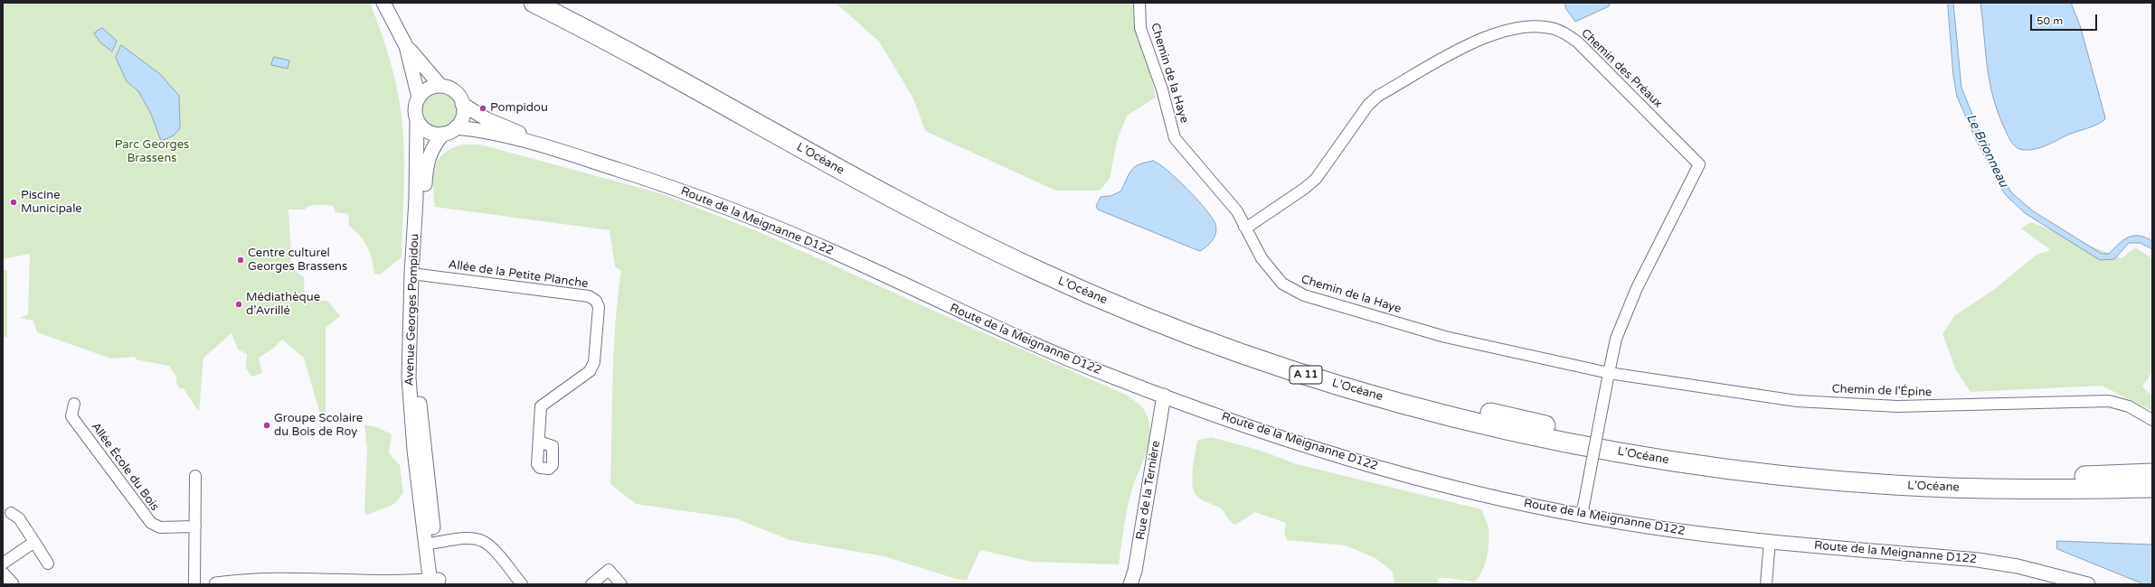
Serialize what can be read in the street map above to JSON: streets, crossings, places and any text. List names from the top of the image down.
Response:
{
  "streets": {
    "highway": ["L’Océane", "A 11"],
    "street": [
      "Chemin des Préaux",
      "Chemin de la Haye",
      "Route de la Meignanne D122",
      "Allée de la Petite Planche",
      "Avenue Georges Pompidou",
      "Chemin de l'Épine",
      "Allée École du Bois",
      "Rue de la Ternière"
    ]
  },
  "crossings": [
    ["Chemin des Préaux", "Chemin de la Haye"],
    ["Chemin des Préaux", "Chemin de l'Épine"],
    ["Chemin de la Haye", "Chemin de l'Épine"],
    ["Route de la Meignanne D122", "Rue de la Ternière"],
    ["Allée de la Petite Planche", "Avenue Georges Pompidou"]
  ],
  "water": ["Le Brionneau"],
  "parks": ["Parc Georges Brassens"],
  "places": [
    "Pompidou",
    "Piscine Municipale",
    "Centre culturel Georges Brassens",
    "Médiathèque d’Avrillé",
    "Groupe Scolaire du Bois de Roy"
  ],
  "scale_bar": "50 m"
}
